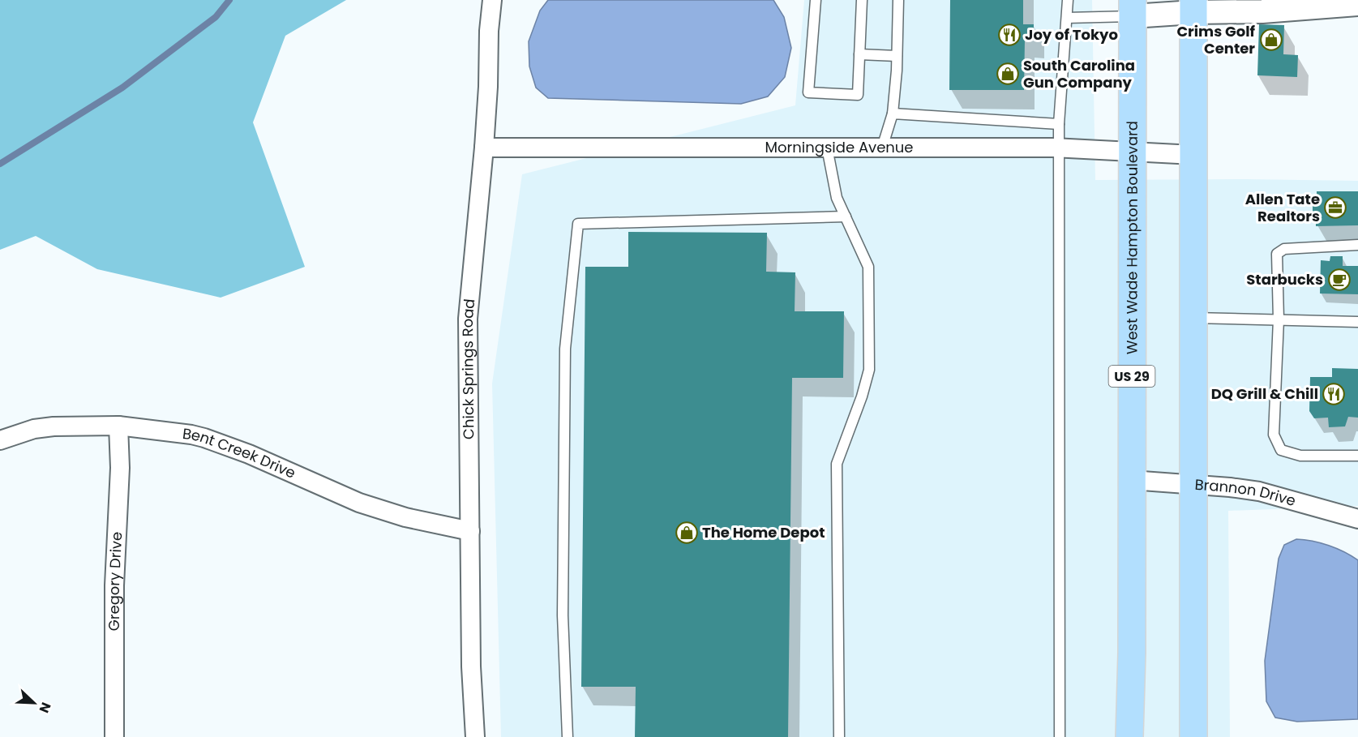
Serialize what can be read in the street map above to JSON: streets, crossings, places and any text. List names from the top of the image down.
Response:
{
  "streets": {
    "main road": ["West Wade Hampton Boulevard", "US 29"],
    "street": [
      "Morningside Avenue",
      "Chick Springs Road",
      "Bent Creek Drive",
      "Brannon Drive",
      "Gregory Drive"
    ]
  },
  "crossings": [
    ["Morningside Avenue", "West Wade Hampton Boulevard"],
    ["Morningside Avenue", "Chick Springs Road"],
    ["West Wade Hampton Boulevard", "Brannon Drive"],
    ["Chick Springs Road", "Bent Creek Drive"],
    ["Bent Creek Drive", "Gregory Drive"]
  ],
  "places": {
    "restaurant": ["Joy of Tokyo", "DQ Grill & Chill"],
    "shop": ["Crims Golf Center", "South Carolina Gun Company", "The Home Depot"],
    "office": ["Allen Tate Realtors"],
    "cafe": ["Starbucks"]
  },
  "north": "bottom right"
}
